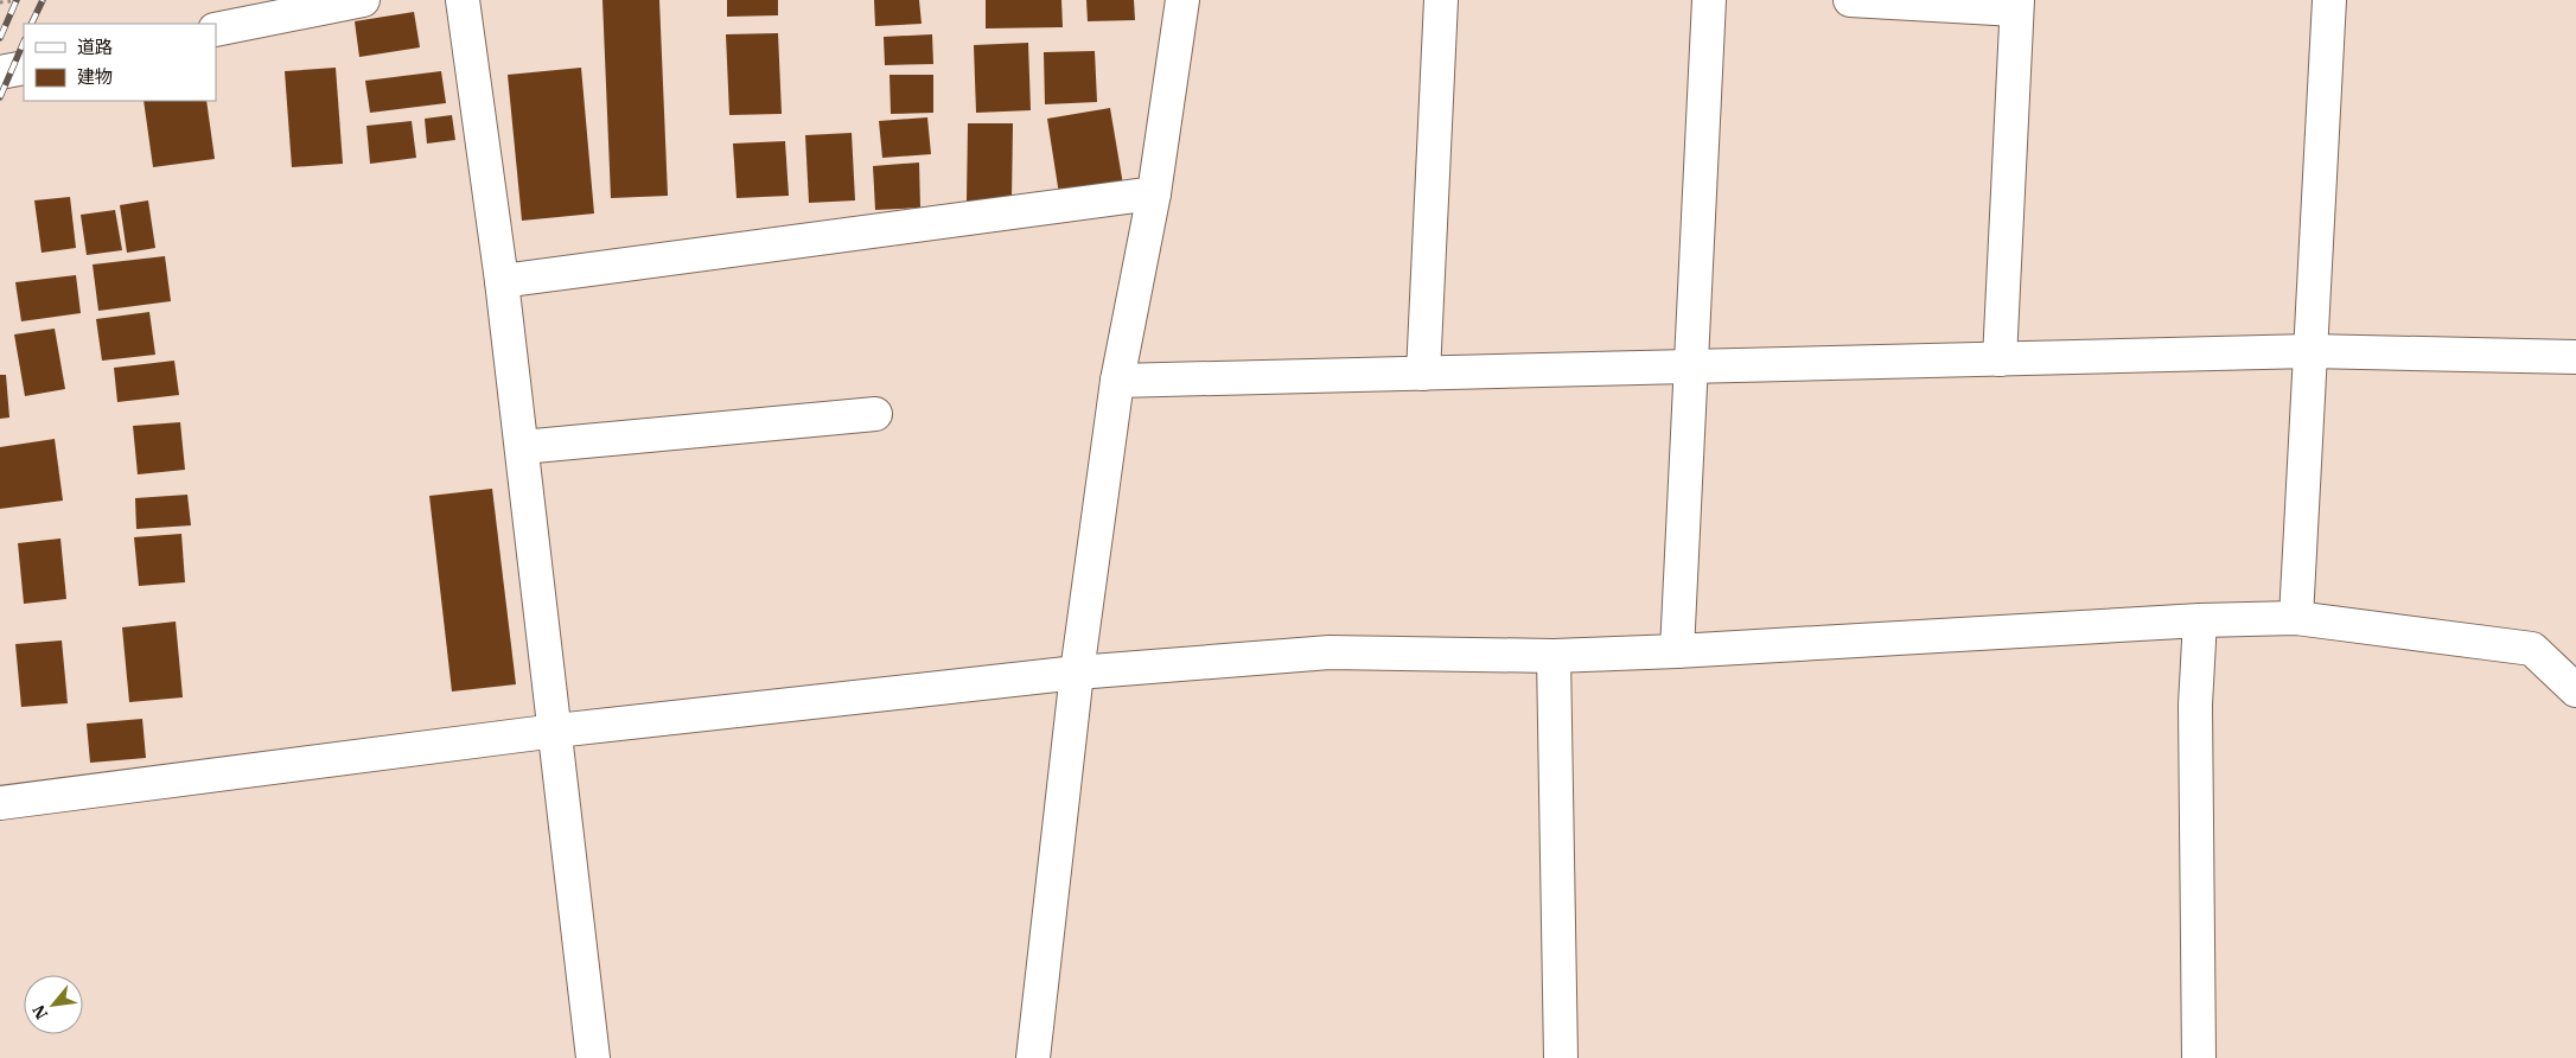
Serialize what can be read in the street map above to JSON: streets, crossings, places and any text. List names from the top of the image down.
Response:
{
  "legend": ["道路", "建物"],
  "north": "bottom left"
}
